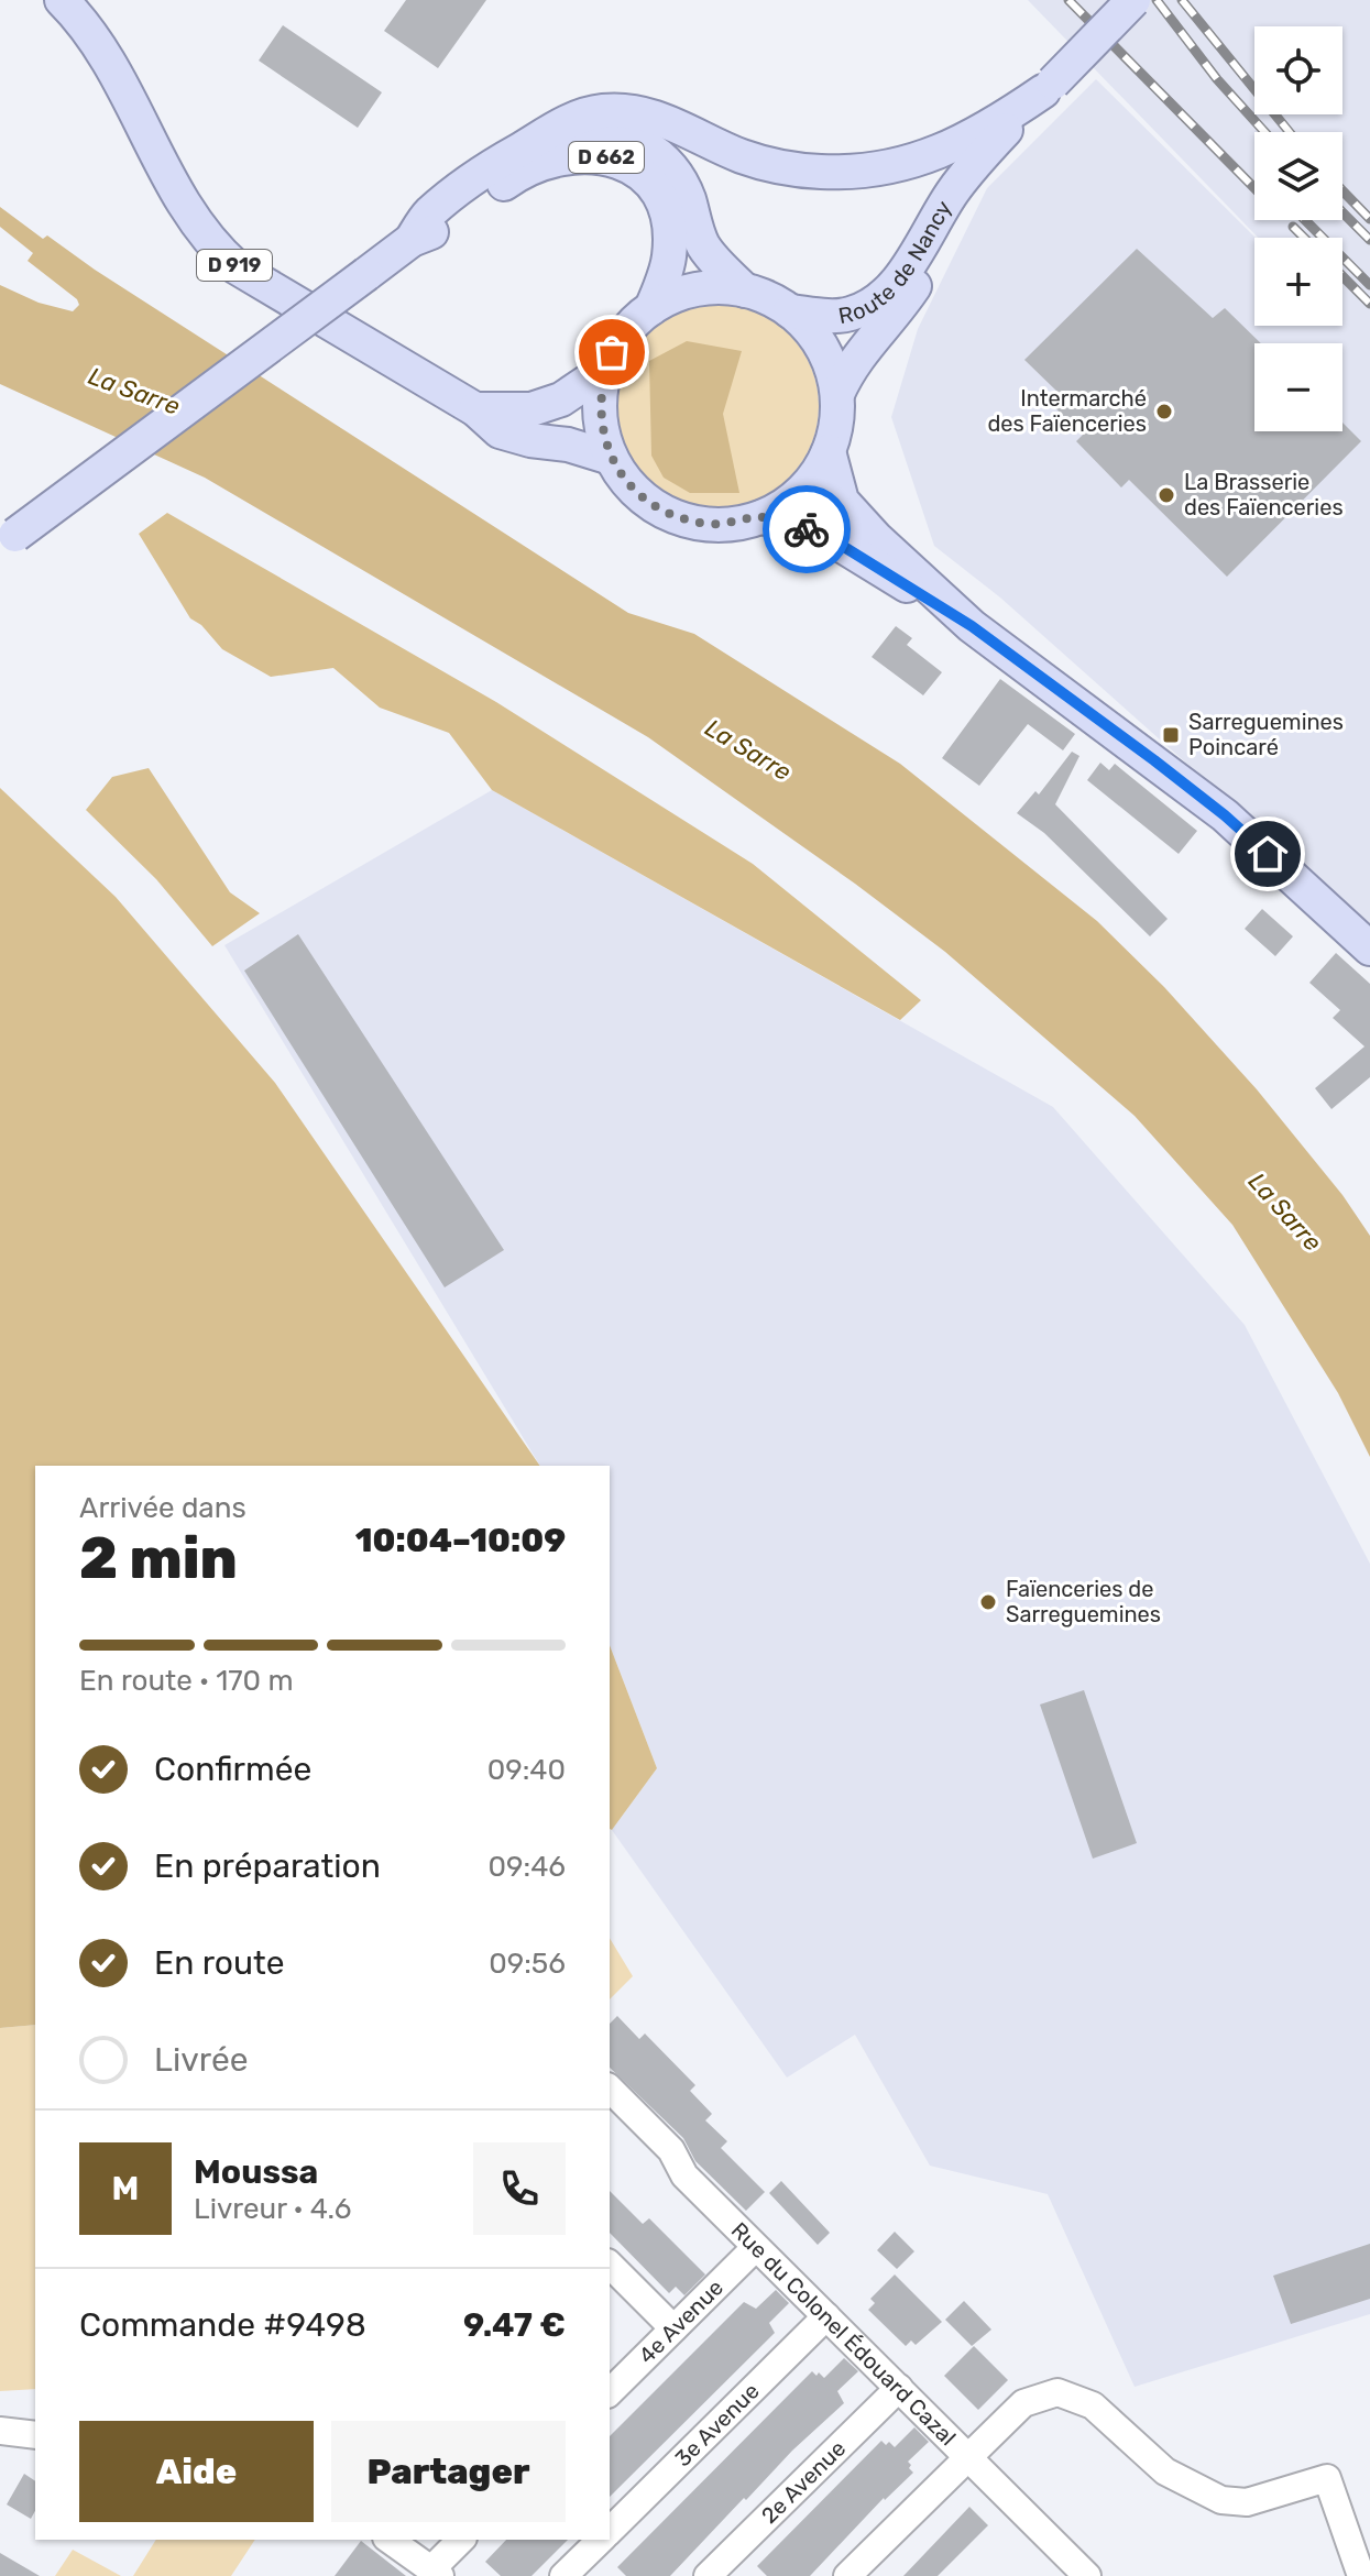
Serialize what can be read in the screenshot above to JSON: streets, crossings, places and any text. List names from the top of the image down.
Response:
{
  "streets": {
    "main road": ["D 662", "Route de Nancy", "D 919"],
    "street": [
      "4e Avenue",
      "Rue du Colonel Édouard Cazal",
      "3e Avenue",
      "2e Avenue"
    ]
  },
  "crossings": [
    ["D 662", "Route de Nancy"],
    ["D 662", "D 919"],
    ["Route de Nancy", "D 919"],
    ["4e Avenue", "Rue du Colonel Édouard Cazal"],
    ["Rue du Colonel Édouard Cazal", "3e Avenue"],
    ["Rue du Colonel Édouard Cazal", "2e Avenue"]
  ],
  "water": ["La Sarre"],
  "places": {
    "other": ["Intermarché des Faïenceries", "La Brasserie des Faïenceries", "Faïenceries de Sarreguemines"],
    "transit": ["Sarreguemines Poincaré"]
  },
  "page": {
    "map_buttons": ["+", "−"],
    "heading": ["2 min", "Arrivée dans", "10:04–10:09"],
    "panel": [
      "Moussa",
      "Livreur · 4.6",
      "Commande #9498",
      "9.47 €"
    ],
    "bar": "En route · 170 m",
    "list": [
      ["Confirmée", "09:40"],
      ["En préparation", "09:46"],
      ["En route", "09:56"],
      "Livrée"
    ],
    "round": "M",
    "buttons": ["Aide", "Partager"]
  }
}
